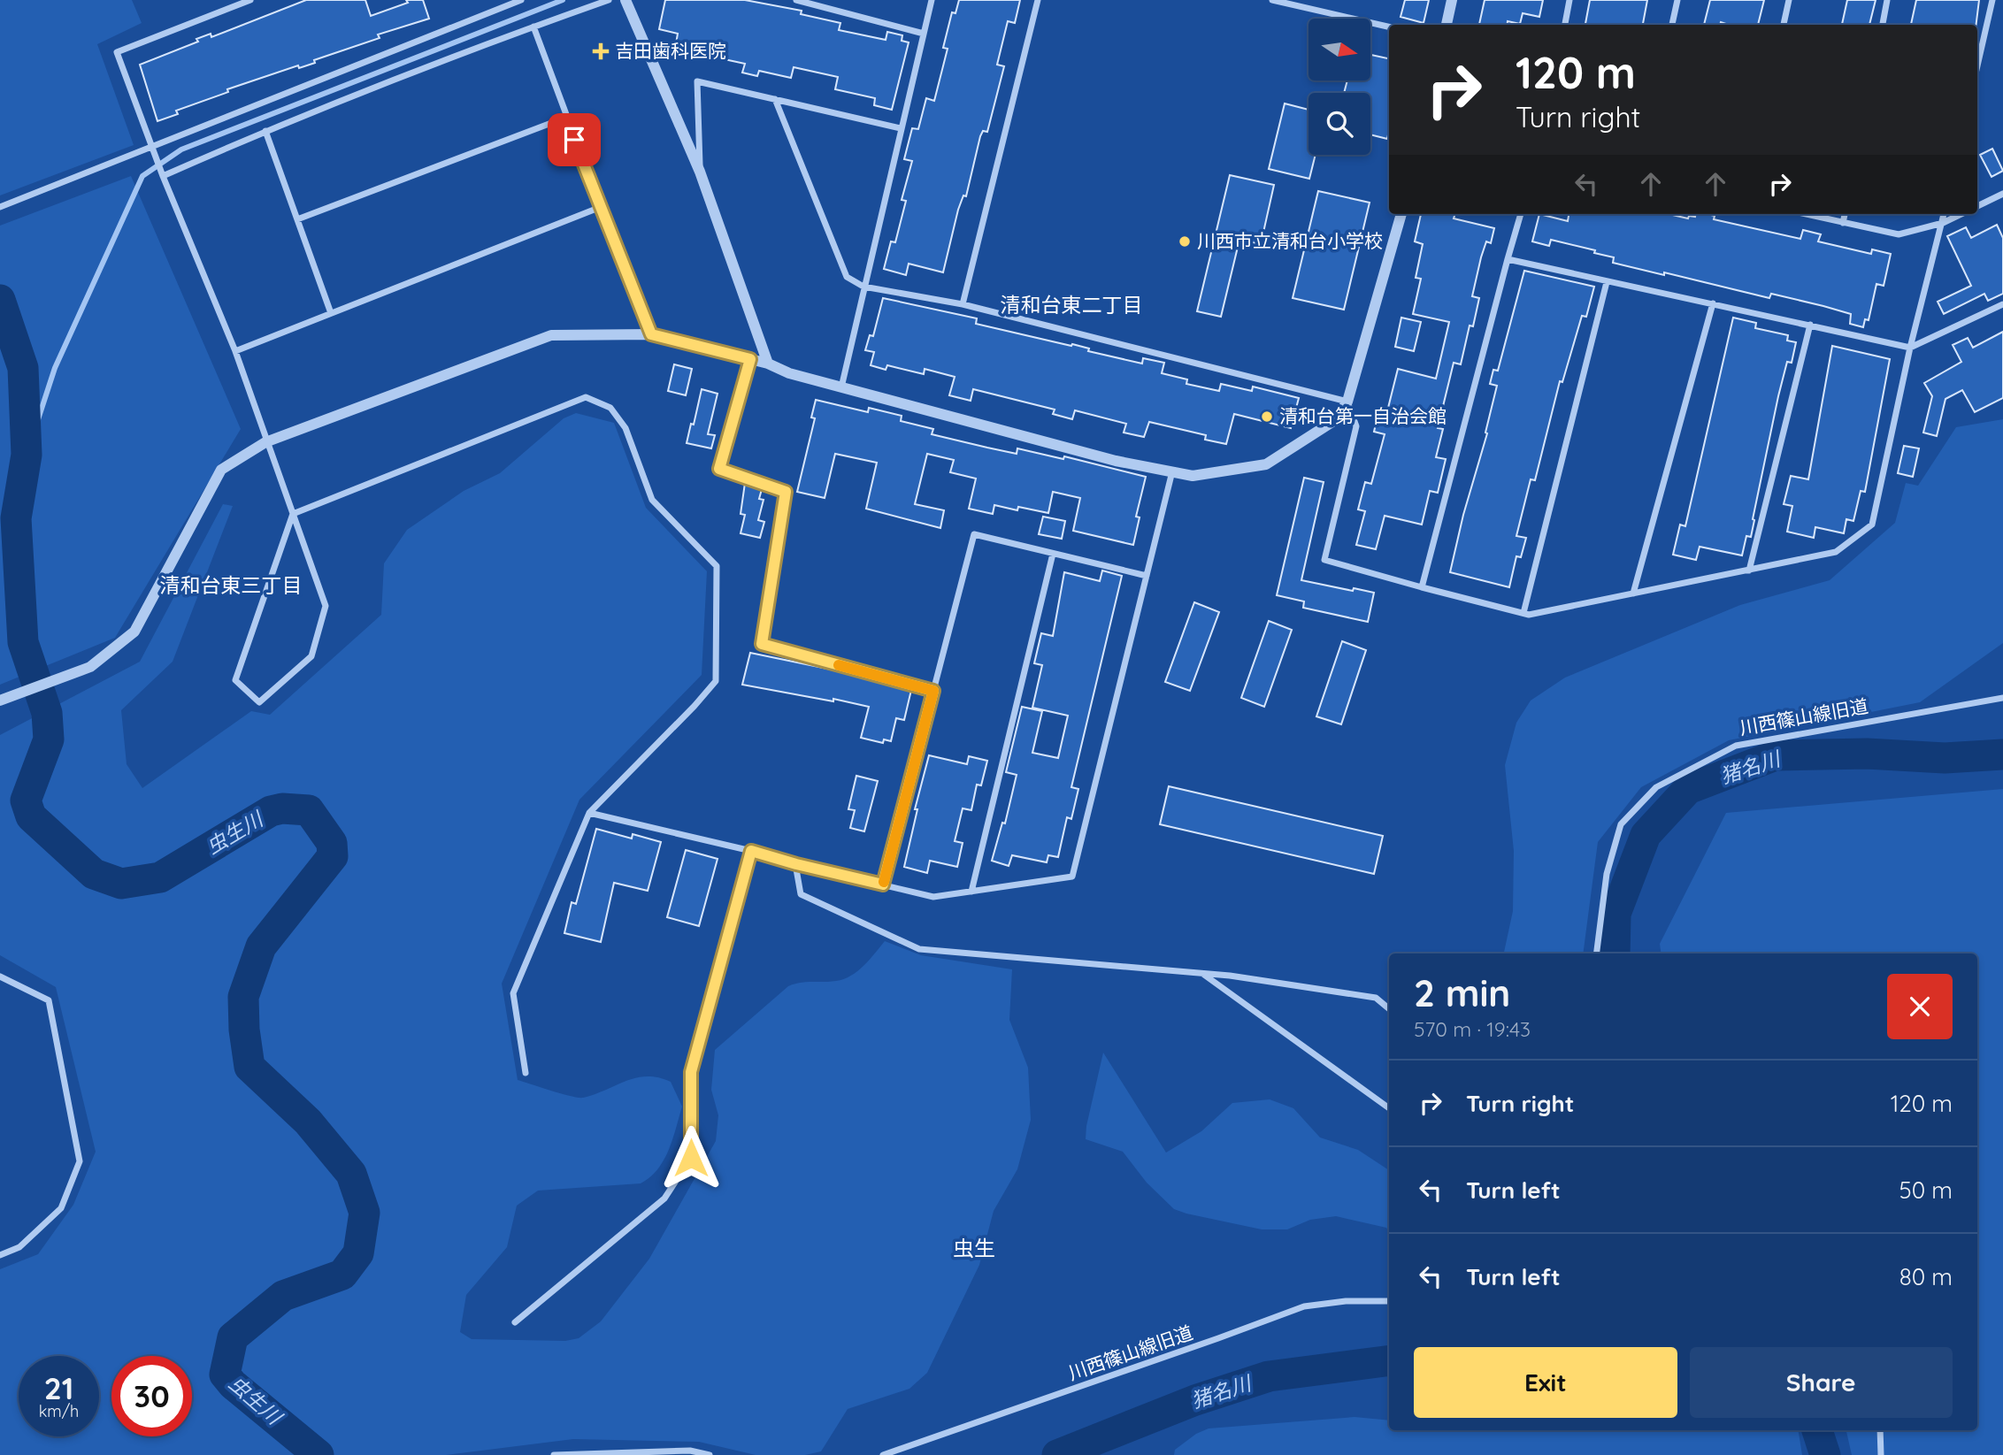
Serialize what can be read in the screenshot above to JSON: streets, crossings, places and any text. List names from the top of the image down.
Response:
{
  "streets": {
    "street": ["川西篠山線旧道"]
  },
  "districts": ["清和台東二丁目", "清和台東三丁目", "虫生"],
  "water": ["猪名川", "虫生川"],
  "places": {
    "health": ["吉田歯科医院"],
    "other": ["川西市立清和台小学校", "清和台第一自治会館"]
  },
  "north": "right",
  "page": {
    "turn": ["120 m", "Turn right"],
    "heading": ["2 min", "570 m · 19:43"],
    "list": [
      {
        "name": "Turn right",
        "value": "120 m"
      },
      {
        "name": "Turn left",
        "value": "50 m"
      },
      {
        "name": "Turn left",
        "value": "80 m"
      }
    ],
    "buttons": ["Exit", "Share"],
    "speed": "21 km/h",
    "limit": "30"
  }
}
